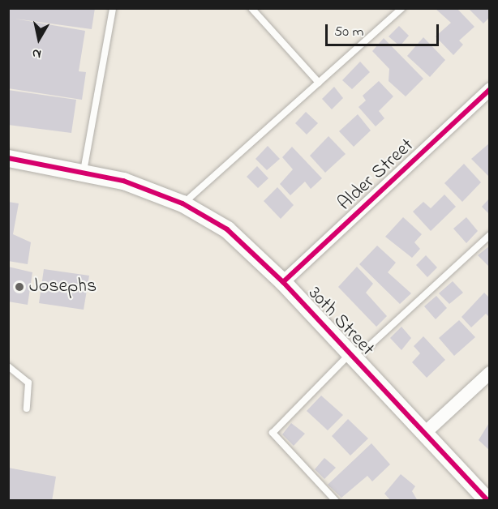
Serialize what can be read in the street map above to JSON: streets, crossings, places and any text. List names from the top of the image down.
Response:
{
  "streets": {
    "street": ["Alder Street", "30th Street"]
  },
  "crossings": [
    ["Alder Street", "30th Street"]
  ],
  "places": ["Josephs"],
  "scale_bar": "50 m",
  "north": "bottom"
}
